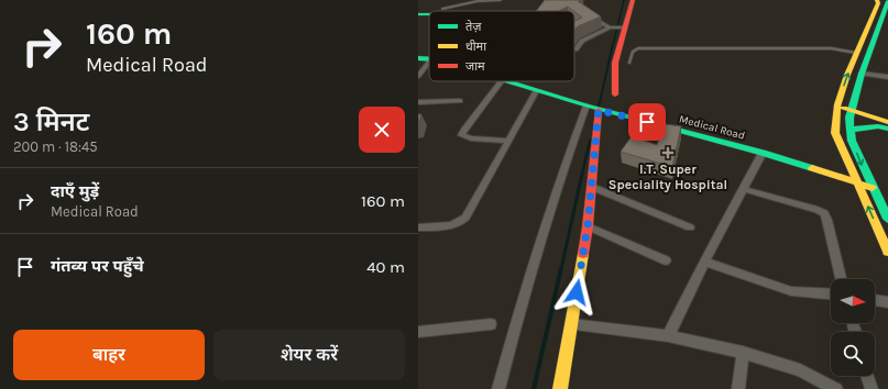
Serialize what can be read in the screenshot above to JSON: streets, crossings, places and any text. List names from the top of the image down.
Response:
{
  "streets": {
    "street": ["Medical Road"]
  },
  "places": {
    "health": ["I.T. Super Speciality Hospital"]
  },
  "legend": ["तेज़", "धीमा", "जाम"],
  "north": "right",
  "page": {
    "turn": ["160 m", "Medical Road"],
    "heading": ["3 मिनट", "200 m · 18:45"],
    "list": [
      {
        "name": "दाएँ मुड़ें",
        "note": "Medical Road",
        "value": "160 m"
      },
      {
        "name": "गंतव्य पर पहुँचे",
        "value": "40 m"
      }
    ],
    "buttons": ["बाहर", "शेयर करें"]
  }
}
